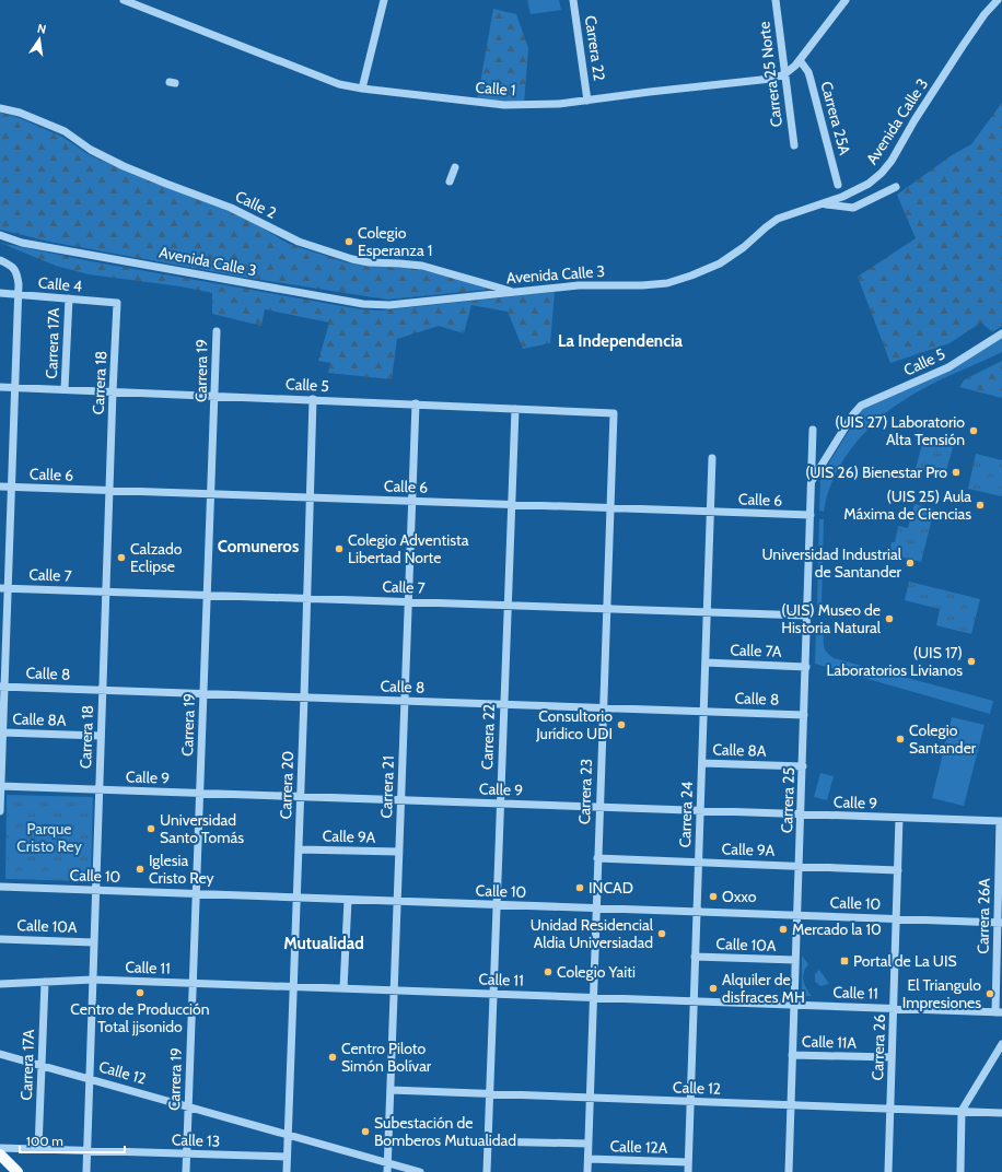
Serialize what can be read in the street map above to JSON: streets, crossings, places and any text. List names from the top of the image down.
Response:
{
  "streets": {
    "street": [
      "Carrera 22",
      "Carrera 25 Norte",
      "Calle 1",
      "Carrera 25A",
      "Avenida Calle 3",
      "Calle 2",
      "Calle 4",
      "Carrera 17A",
      "Calle 5",
      "Carrera 19",
      "Carrera 18",
      "Calle 6",
      "Calle 7",
      "Calle 7A",
      "Calle 8",
      "Calle 8A",
      "Calle 9",
      "Carrera 20",
      "Carrera 21",
      "Carrera 23",
      "Carrera 25",
      "Carrera 24",
      "Calle 9A",
      "Calle 10",
      "Carrera 26A",
      "Calle 10A",
      "Calle 11",
      "Calle 11A",
      "Carrera 26",
      "Calle 12",
      "Calle 13",
      "Calle 12A"
    ]
  },
  "crossings": [
    ["Carrera 22", "Calle 1"],
    ["Carrera 22", "Calle 5"],
    ["Carrera 22", "Calle 6"],
    ["Carrera 22", "Calle 7"],
    ["Carrera 22", "Calle 8"],
    ["Carrera 22", "Calle 9"],
    ["Carrera 22", "Calle 10"],
    ["Carrera 22", "Calle 11"],
    ["Carrera 22", "Calle 12"],
    ["Carrera 25 Norte", "Calle 1"],
    ["Calle 1", "Carrera 25A"],
    ["Avenida Calle 3", "Calle 2"],
    ["Calle 4", "Carrera 17A"],
    ["Calle 4", "Carrera 18"],
    ["Carrera 17A", "Calle 5"],
    ["Carrera 17A", "Calle 11"],
    ["Carrera 17A", "Calle 12"],
    ["Carrera 17A", "Calle 13"],
    ["Calle 5", "Carrera 19"],
    ["Calle 5", "Carrera 18"],
    ["Calle 5", "Carrera 20"],
    ["Calle 5", "Carrera 21"],
    ["Calle 5", "Carrera 23"],
    ["Calle 5", "Carrera 25"],
    ["Carrera 19", "Calle 6"],
    ["Carrera 19", "Calle 7"],
    ["Carrera 19", "Calle 8"],
    ["Carrera 19", "Calle 9"],
    ["Carrera 19", "Calle 10"],
    ["Carrera 19", "Calle 11"],
    ["Carrera 19", "Calle 12"],
    ["Carrera 19", "Calle 13"],
    ["Carrera 18", "Calle 6"],
    ["Carrera 18", "Calle 7"],
    ["Carrera 18", "Calle 8"],
    ["Carrera 18", "Calle 8A"],
    ["Carrera 18", "Calle 9"],
    ["Carrera 18", "Calle 10"],
    ["Carrera 18", "Calle 10A"],
    ["Carrera 18", "Calle 11"],
    ["Carrera 18", "Calle 12"],
    ["Carrera 18", "Calle 13"],
    ["Calle 6", "Carrera 20"],
    ["Calle 6", "Carrera 21"],
    ["Calle 6", "Carrera 23"],
    ["Calle 6", "Carrera 25"],
    ["Calle 6", "Carrera 24"],
    ["Calle 7", "Carrera 20"],
    ["Calle 7", "Carrera 21"],
    ["Calle 7", "Carrera 23"],
    ["Calle 7", "Carrera 25"],
    ["Calle 7", "Carrera 24"],
    ["Calle 7A", "Carrera 25"],
    ["Calle 7A", "Carrera 24"],
    ["Calle 8", "Carrera 20"],
    ["Calle 8", "Carrera 21"],
    ["Calle 8", "Carrera 23"],
    ["Calle 8", "Carrera 25"],
    ["Calle 8", "Carrera 24"],
    ["Calle 8A", "Carrera 25"],
    ["Calle 8A", "Carrera 24"],
    ["Calle 9", "Carrera 20"],
    ["Calle 9", "Carrera 21"],
    ["Calle 9", "Carrera 23"],
    ["Calle 9", "Carrera 25"],
    ["Calle 9", "Carrera 24"],
    ["Calle 9", "Carrera 26A"],
    ["Calle 9", "Carrera 26"],
    ["Carrera 20", "Calle 9A"],
    ["Carrera 20", "Calle 10"],
    ["Carrera 20", "Calle 11"],
    ["Carrera 20", "Calle 12"],
    ["Carrera 20", "Calle 13"],
    ["Carrera 21", "Calle 9A"],
    ["Carrera 21", "Calle 10"],
    ["Carrera 21", "Calle 11"],
    ["Carrera 21", "Calle 12"],
    ["Carrera 23", "Calle 9A"],
    ["Carrera 23", "Calle 10"],
    ["Carrera 23", "Calle 11"],
    ["Carrera 23", "Calle 12"],
    ["Carrera 23", "Calle 12A"],
    ["Carrera 25", "Calle 9A"],
    ["Carrera 25", "Calle 10"],
    ["Carrera 25", "Calle 10A"],
    ["Carrera 25", "Calle 11"],
    ["Carrera 25", "Calle 11A"],
    ["Carrera 25", "Calle 12"],
    ["Carrera 24", "Calle 9A"],
    ["Carrera 24", "Calle 10"],
    ["Carrera 24", "Calle 10A"],
    ["Carrera 24", "Calle 11"],
    ["Carrera 24", "Calle 12"],
    ["Carrera 24", "Calle 12A"],
    ["Calle 9A", "Carrera 26"],
    ["Calle 10", "Carrera 26A"],
    ["Calle 10", "Carrera 26"],
    ["Carrera 26A", "Calle 11"],
    ["Calle 11", "Carrera 26"],
    ["Calle 11A", "Carrera 26"],
    ["Carrera 26", "Calle 12"]
  ],
  "districts": ["La Independencia", "Comuneros", "Mutualidad"],
  "parks": ["Parque Cristo Rey"],
  "places": {
    "other": [
      "Colegio Esperanza 1",
      "(UIS 27) Laboratorio Alta Tensión",
      "(UIS 26) Bienestar Pro",
      "(UIS 25) Aula Máxima de Ciencias",
      "Colegio Adventista Libertad Norte",
      "Calzado Eclipse",
      "Universidad Industrial de Santander",
      "(UIS) Museo de Historia Natural",
      "(UIS 17) Laboratorios Livianos",
      "Consultorio Jurídico UDI",
      "Colegio Santander",
      "Universidad Santo Tomás",
      "Iglesia Cristo Rey",
      "INCAD",
      "Oxxo",
      "Mercado la 10",
      "Unidad Residencial Aldia Universiadad",
      "Colegio Yaiti",
      "Alquiler de disfraces MH",
      "Centro de Producción Total jjsonido",
      "El Triangulo Impresiones",
      "Centro Piloto Simón Bolívar",
      "Subestación de Bomberos Mutualidad"
    ],
    "transit": ["Portal de La UIS"]
  },
  "scale_bar": "100 m",
  "north": "top"
}
